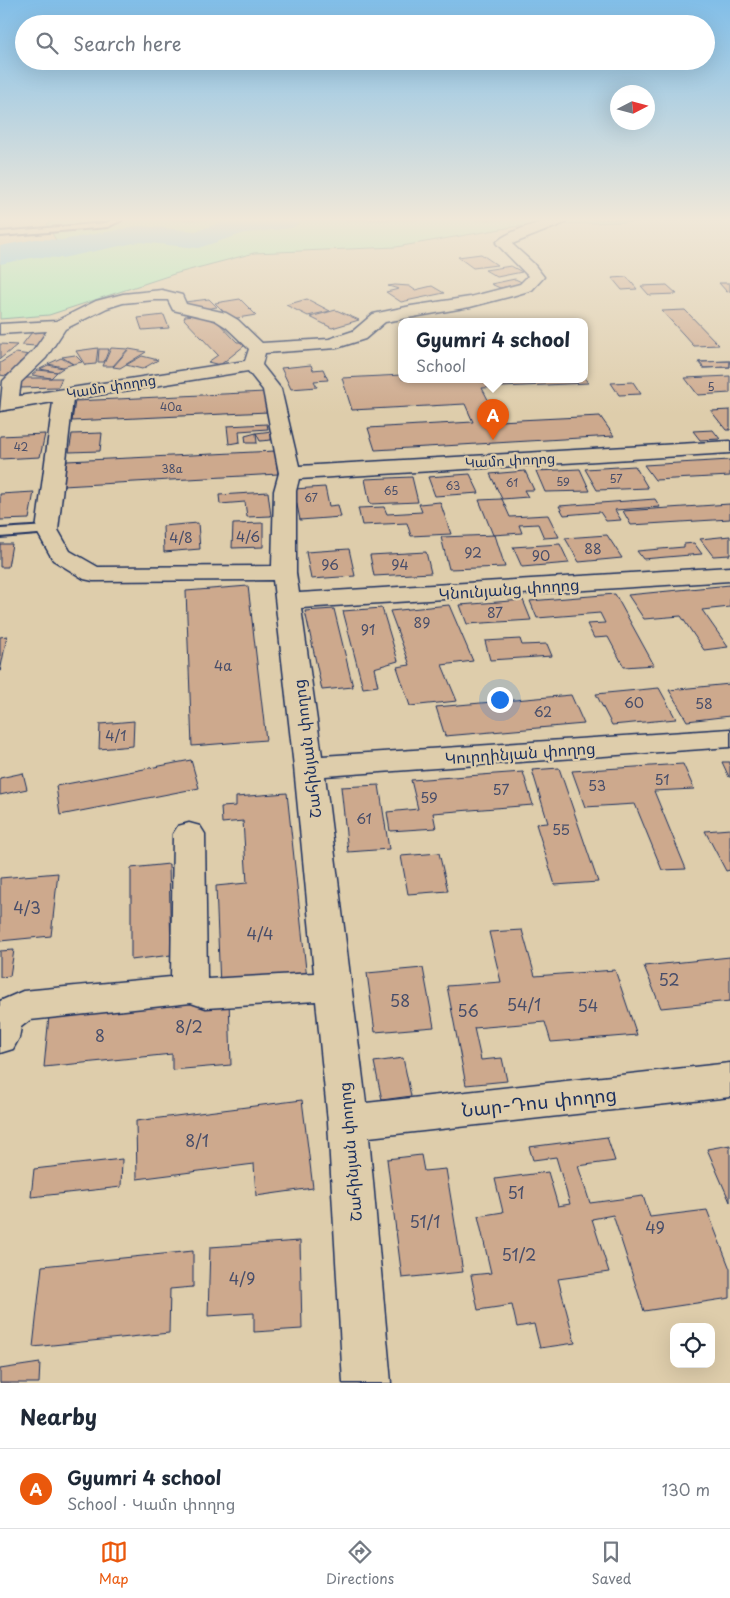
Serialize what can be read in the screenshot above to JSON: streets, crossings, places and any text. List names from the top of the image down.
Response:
{
  "streets": {
    "street": [
      "Կամո փողոց",
      "Կնունյանց փողոց",
      "Շահինյան փողոց",
      "Կուրղինյան փողոց",
      "Նար-Դոս փողոց"
    ]
  },
  "crossings": [
    ["Կամո փողոց", "Շահինյան փողոց"],
    ["Կնունյանց փողոց", "Շահինյան փողոց"],
    ["Շահինյան փողոց", "Կուրղինյան փողոց"],
    ["Շահինյան փողոց", "Նար-Դոս փողոց"]
  ],
  "house_numbers": [
    "5",
    "40a",
    "42",
    "38a",
    "57",
    "59",
    "61",
    "63",
    "65",
    "67",
    "4/6",
    "4/8",
    "88",
    "92",
    "90",
    "96",
    "94",
    "87",
    "89",
    "91",
    "4a",
    "60",
    "58",
    "62",
    "4/1",
    "51",
    "53",
    "57",
    "59",
    "61",
    "55",
    "4/3",
    "4/4",
    "52",
    "58",
    "54/1",
    "54",
    "56",
    "8/2",
    "8",
    "8/1",
    "51",
    "51/1",
    "49",
    "51/2",
    "4/9"
  ],
  "north": "right",
  "page": {
    "search": "Search here",
    "popup": ["Gyumri 4 school", "School"],
    "pins": "A",
    "heading": "Nearby",
    "list": [
      {
        "mark": "A",
        "name": "Gyumri 4 school",
        "note": "School · Կամո փողոց",
        "value": "130 m"
      }
    ],
    "nav": ["Map", "Directions", "Saved"]
  }
}
